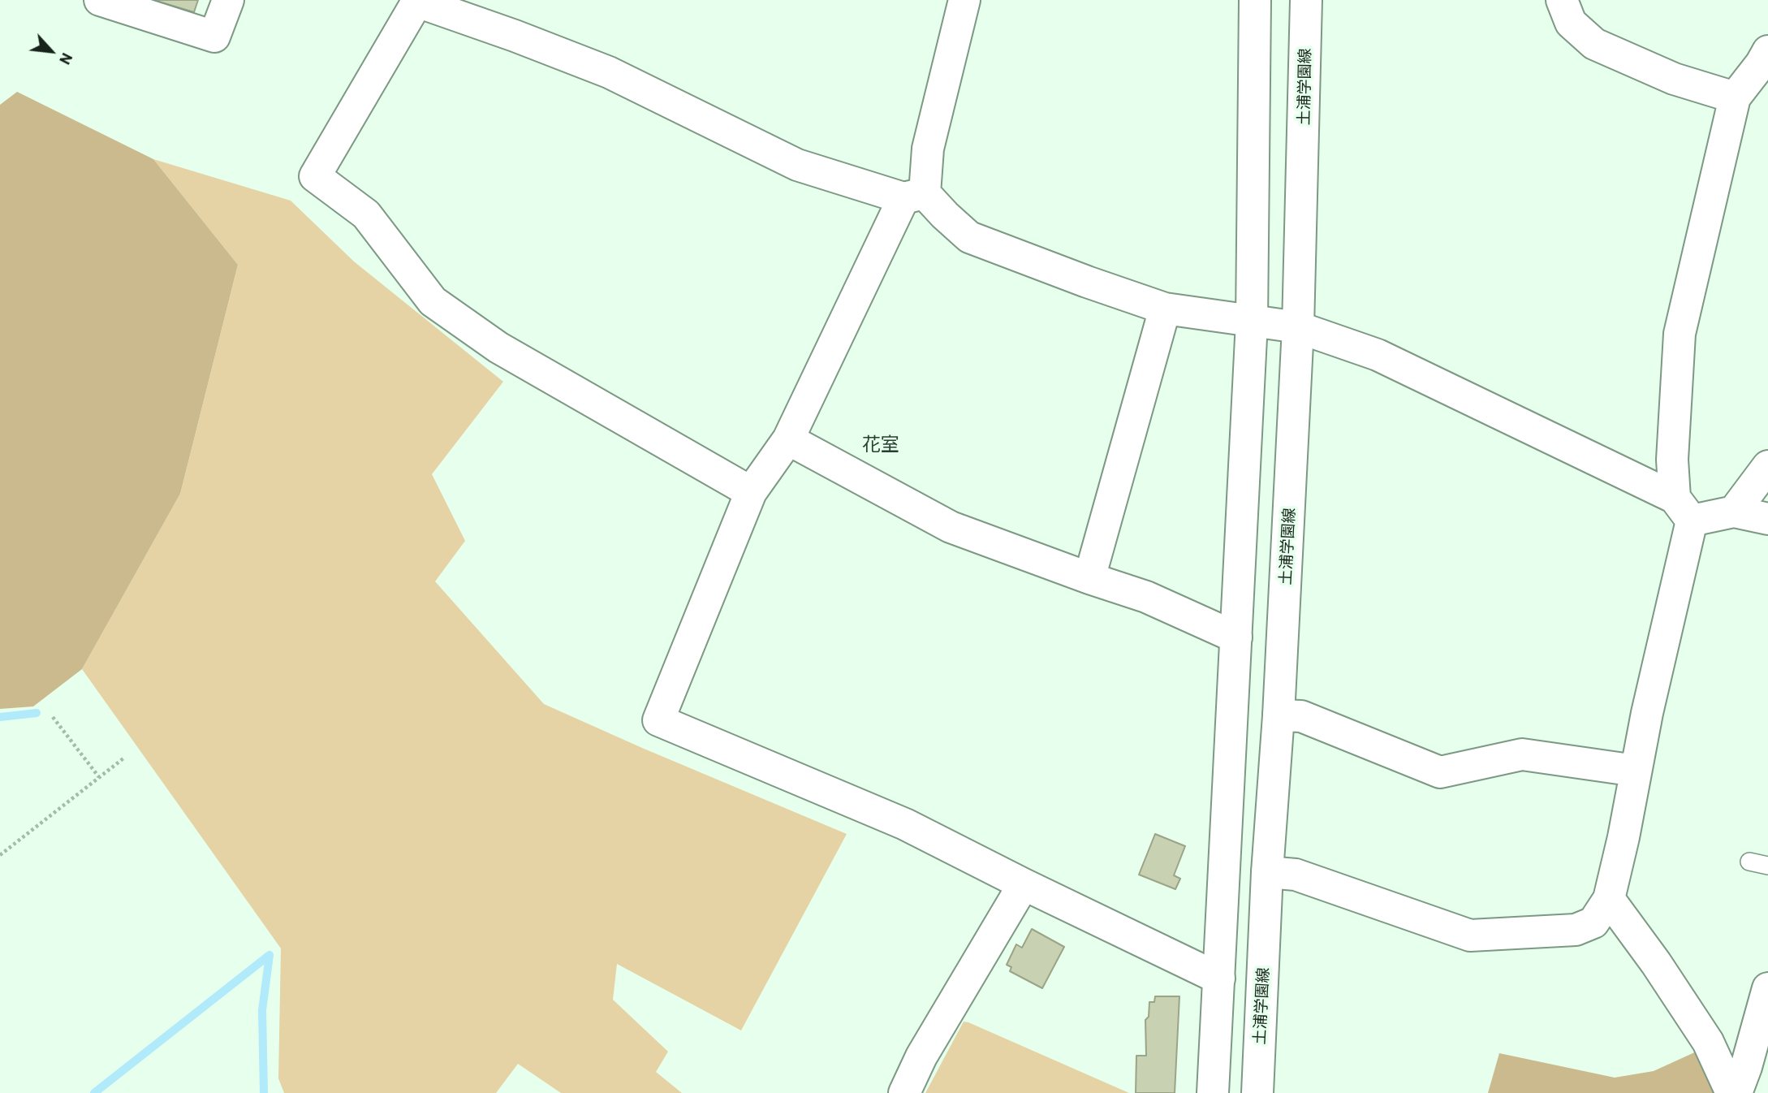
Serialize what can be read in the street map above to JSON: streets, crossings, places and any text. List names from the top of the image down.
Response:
{
  "streets": {
    "street": ["土浦学園線"]
  },
  "districts": ["花室"],
  "north": "bottom right"
}
